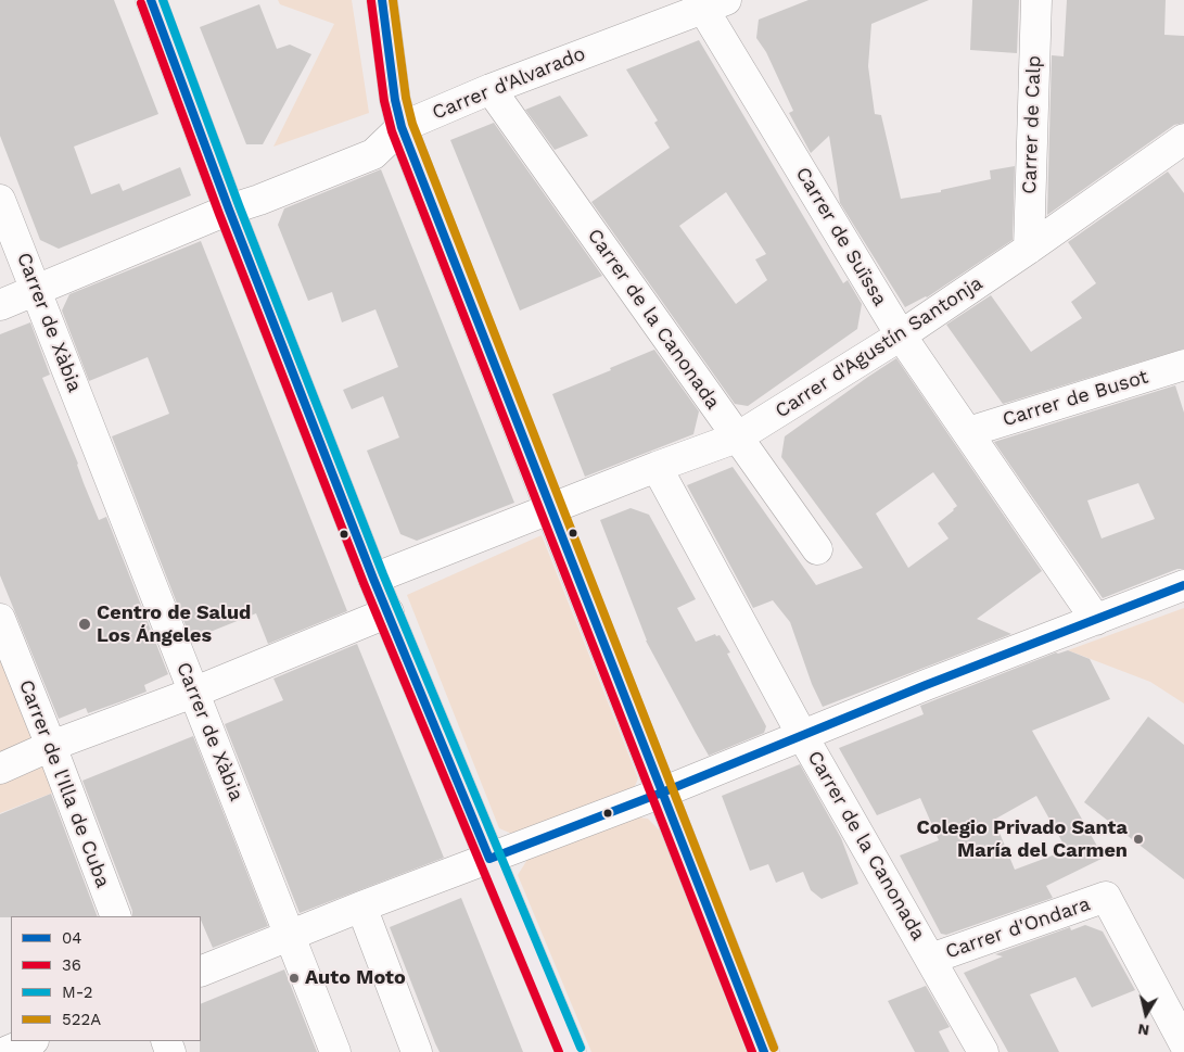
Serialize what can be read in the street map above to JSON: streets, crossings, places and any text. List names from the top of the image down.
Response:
{
  "streets": {
    "street": [
      "Carrer d'Alvarado",
      "Carrer de Calp",
      "Carrer de Suïssa",
      "Carrer de la Canonada",
      "Carrer de Xàbia",
      "Carrer d'Agustín Santonja",
      "Carrer de Busot",
      "Carrer de l'Illa de Cuba",
      "Carrer d'Ondara"
    ]
  },
  "crossings": [
    ["Carrer d'Alvarado", "Carrer de Suïssa"],
    ["Carrer d'Alvarado", "Carrer de la Canonada"],
    ["Carrer d'Alvarado", "Carrer de Xàbia"],
    ["Carrer de Calp", "Carrer d'Agustín Santonja"],
    ["Carrer de Suïssa", "Carrer d'Agustín Santonja"],
    ["Carrer de Suïssa", "Carrer de Busot"],
    ["Carrer de la Canonada", "Carrer d'Agustín Santonja"],
    ["Carrer de la Canonada", "Carrer d'Ondara"]
  ],
  "places": ["Centro de Salud Los Ángeles", "Colegio Privado Santa María del Carmen", "Auto Moto"],
  "lines": [
    "transit line 04",
    "transit line M-2",
    "transit line 522A",
    "transit line 36"
  ],
  "legend": [
    "04",
    "36",
    "M-2",
    "522A"
  ],
  "north": "bottom"
}
